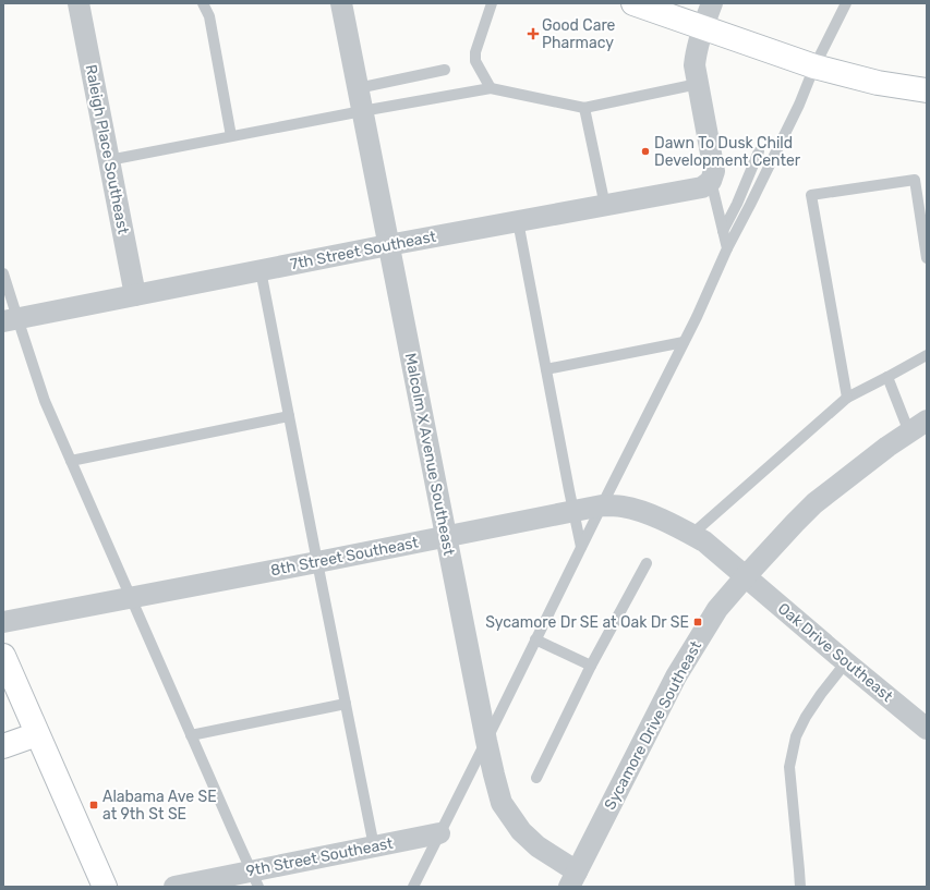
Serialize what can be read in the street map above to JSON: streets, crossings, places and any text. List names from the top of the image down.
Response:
{
  "streets": {
    "street": [
      "Raleigh Place Southeast",
      "7th Street Southeast",
      "Malcolm X Avenue Southeast",
      "8th Street Southeast",
      "Oak Drive Southeast",
      "Sycamore Drive Southeast",
      "9th Street Southeast"
    ]
  },
  "crossings": [
    ["Raleigh Place Southeast", "7th Street Southeast"],
    ["7th Street Southeast", "Malcolm X Avenue Southeast"],
    ["Malcolm X Avenue Southeast", "8th Street Southeast"],
    ["Malcolm X Avenue Southeast", "Sycamore Drive Southeast"],
    ["8th Street Southeast", "Oak Drive Southeast"],
    ["8th Street Southeast", "Sycamore Drive Southeast"],
    ["Oak Drive Southeast", "Sycamore Drive Southeast"]
  ],
  "places": {
    "health": ["Good Care Pharmacy"],
    "other": ["Dawn To Dusk Child Development Center"],
    "transit": ["Sycamore Dr SE at Oak Dr SE", "Alabama Ave SE at 9th St SE"]
  }
}
